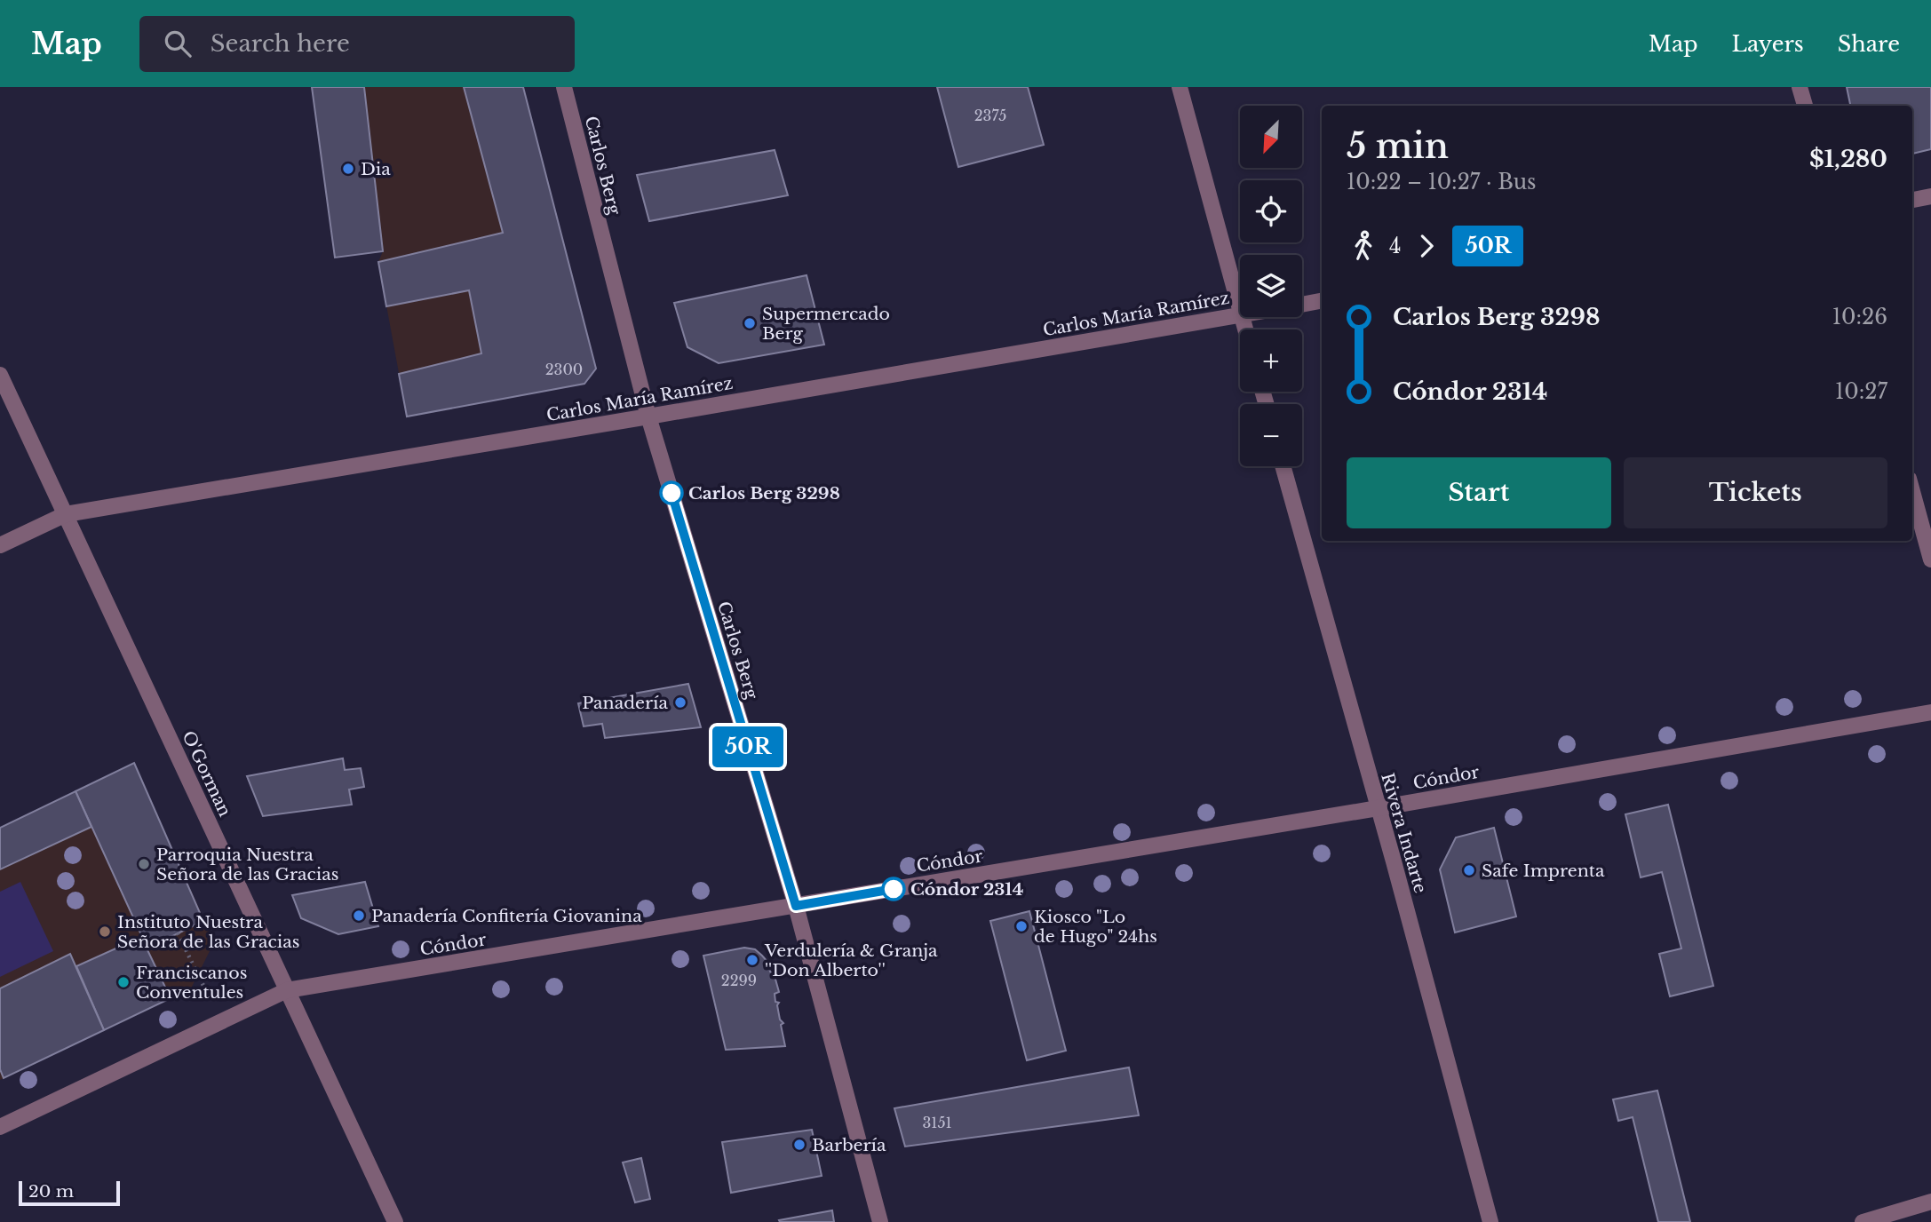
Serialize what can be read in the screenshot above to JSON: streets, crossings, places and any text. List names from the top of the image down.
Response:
{
  "streets": {
    "street": [
      "Carlos Berg",
      "Carlos María Ramírez",
      "O'Gorman",
      "Cóndor",
      "Rivera Indarte"
    ]
  },
  "crossings": [
    ["Carlos Berg", "Carlos María Ramírez"],
    ["Carlos Berg", "Cóndor"],
    ["Carlos María Ramírez", "O'Gorman"],
    ["O'Gorman", "Cóndor"],
    ["Cóndor", "Rivera Indarte"]
  ],
  "places": [
    "Dia",
    "Supermercado Berg",
    "Carlos Berg 3298",
    "Panadería",
    "Parroquia Nuestra Señora de las Gracias",
    "Safe Imprenta",
    "Cóndor 2314",
    "Panadería Confitería Giovanina",
    "Kiosco \"Lo de Hugo\" 24hs",
    "Instituto Nuestra Señora de las Gracias",
    "Verdulería & Granja ''Don Alberto''",
    "Franciscanos Conventules",
    "Barbería"
  ],
  "lines": ["bus line 50R"],
  "house_numbers": [
    "2375",
    "2300",
    "2299",
    "3151"
  ],
  "scale_bar": "20 m",
  "north": "bottom left",
  "page": {
    "header": "Map",
    "search": "Search here",
    "nav": ["Map", "Layers", "Share"],
    "on_map": "50R",
    "map_buttons": ["+", "−"],
    "heading": ["5 min", "10:22 – 10:27 · Bus", "$1,280"],
    "legs": ["4", "50R"],
    "list": [
      {
        "name": "Carlos Berg 3298",
        "value": "10:26"
      },
      {
        "name": "Cóndor 2314",
        "value": "10:27"
      }
    ],
    "buttons": ["Start", "Tickets"],
    "scale": "20 m"
  }
}
